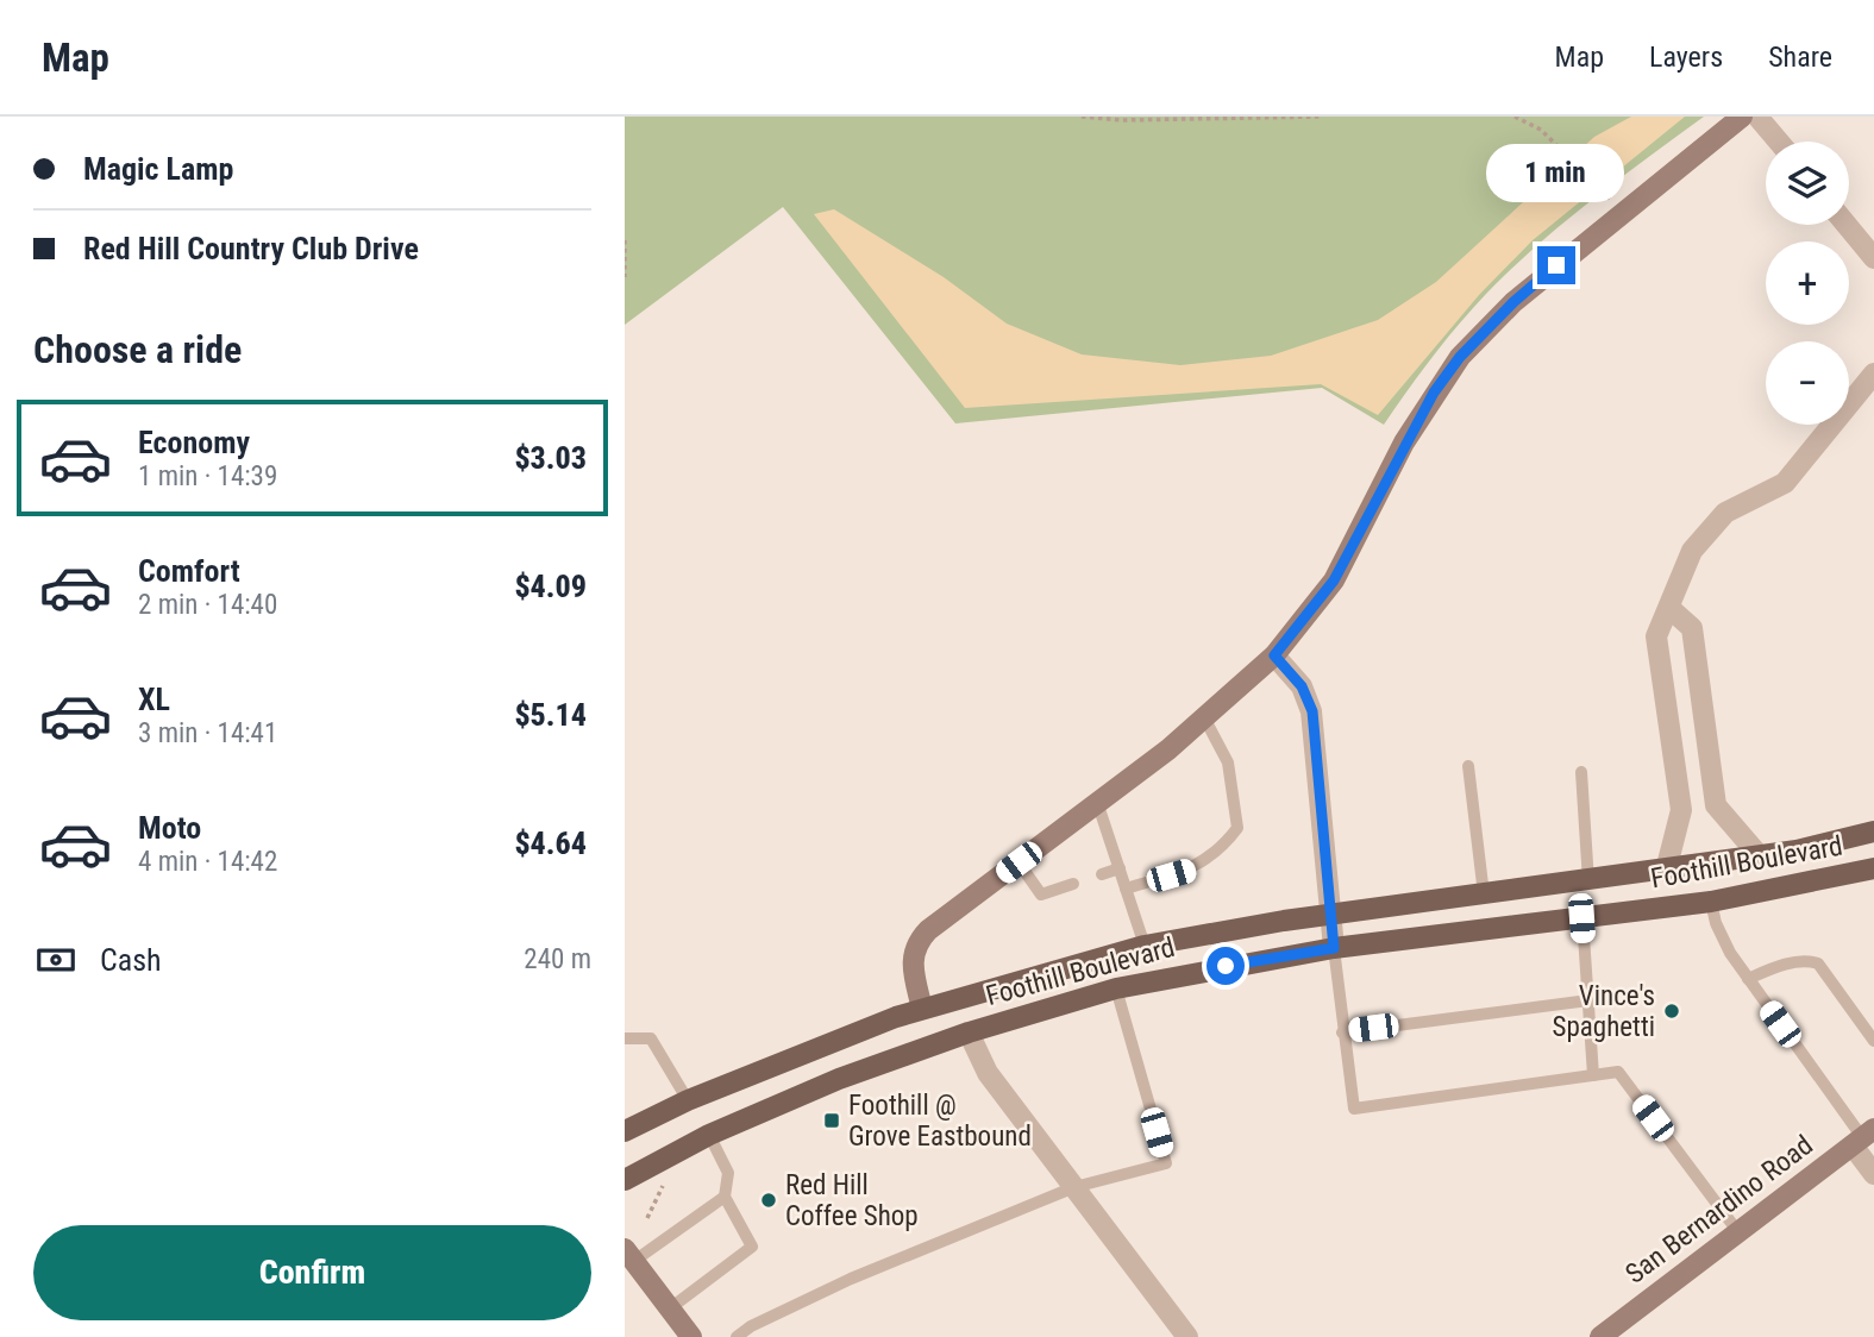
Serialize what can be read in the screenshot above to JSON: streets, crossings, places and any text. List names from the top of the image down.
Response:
{
  "streets": {
    "main road": ["Foothill Boulevard"],
    "street": ["San Bernardino Road"]
  },
  "places": {
    "other": ["Vince's Spaghetti", "Red Hill Coffee Shop"],
    "transit": ["Foothill @ Grove Eastbound"]
  },
  "page": {
    "header": "Map",
    "nav": ["Map", "Layers", "Share"],
    "banner": ["Magic Lamp", "Red Hill Country Club Drive"],
    "map_buttons": ["+", "−"],
    "bubble": "1 min",
    "heading": "Choose a ride",
    "list": [
      {
        "name": "Economy",
        "note": "1 min · 14:39",
        "value": "$3.03"
      },
      {
        "name": "Comfort",
        "note": "2 min · 14:40",
        "value": "$4.09"
      },
      {
        "name": "XL",
        "note": "3 min · 14:41",
        "value": "$5.14"
      },
      {
        "name": "Moto",
        "note": "4 min · 14:42",
        "value": "$4.64"
      }
    ],
    "pay": ["Cash", "240 m"],
    "buttons": "Confirm"
  }
}
